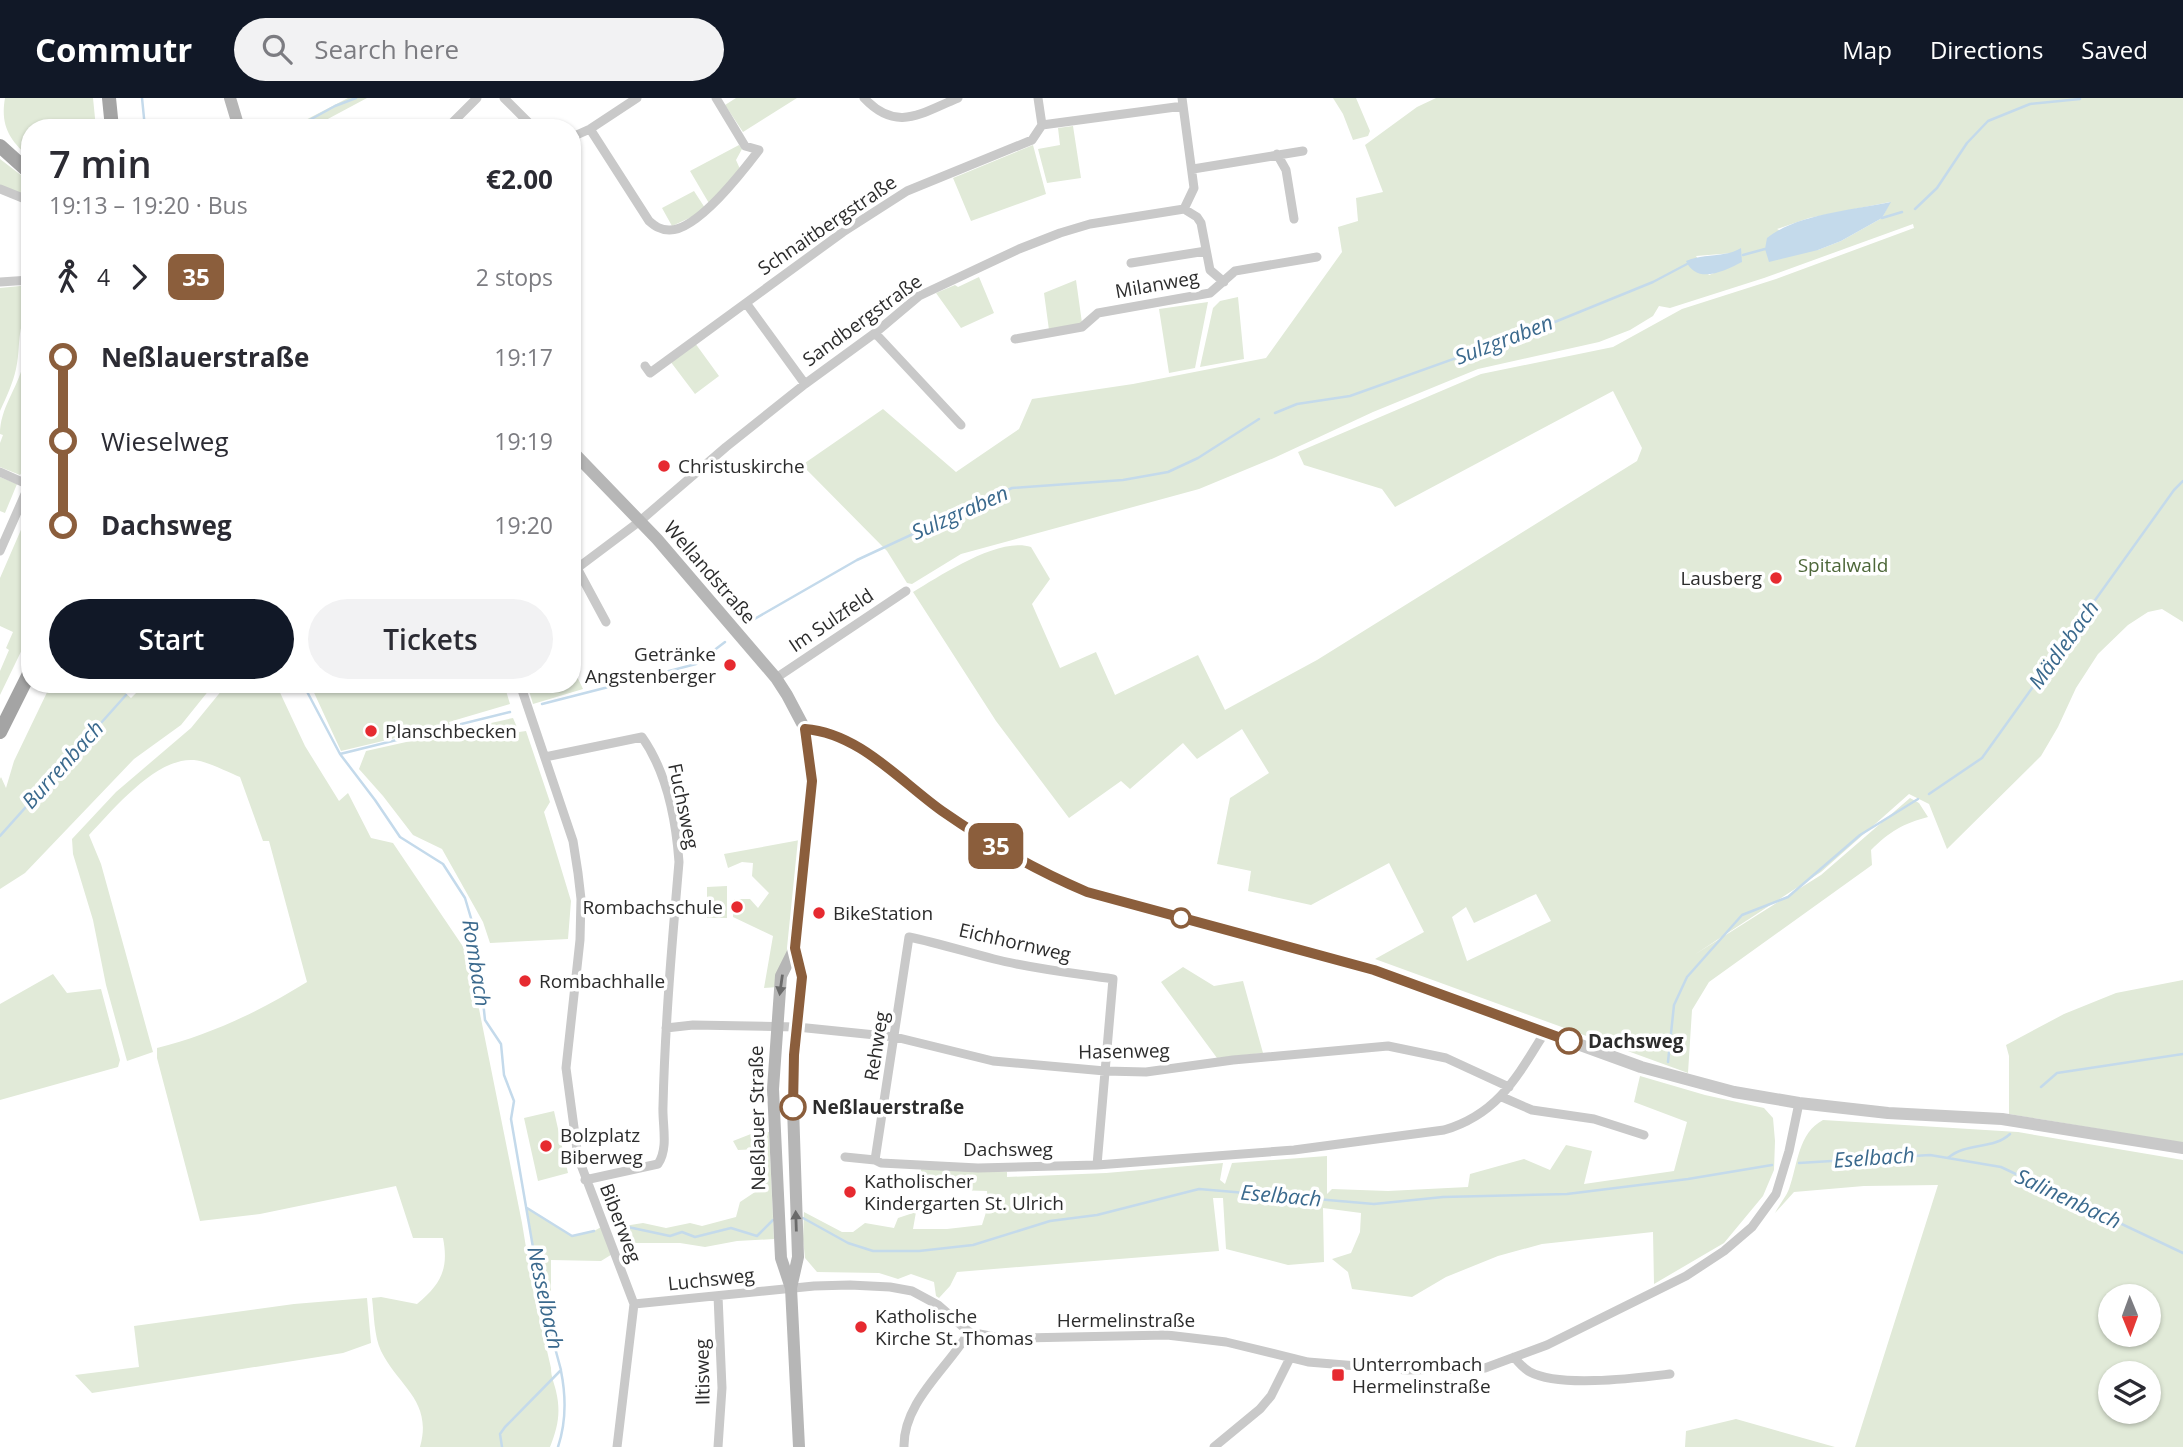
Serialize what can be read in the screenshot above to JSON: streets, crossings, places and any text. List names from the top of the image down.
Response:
{
  "streets": {
    "main road": ["Wellandstraße", "Neßlauer Straße"],
    "street": [
      "Schnaitbergstraße",
      "Milanweg",
      "Sandbergstraße",
      "Im Sulzfeld",
      "Fuchsweg",
      "Eichhornweg",
      "Rehweg",
      "Hasenweg",
      "Dachsweg",
      "Biberweg",
      "Luchsweg",
      "Hermelinstraße",
      "Iltisweg"
    ]
  },
  "crossings": [
    ["Milanweg", "Sandbergstraße"],
    ["Sandbergstraße", "Wellandstraße"],
    ["Wellandstraße", "Im Sulzfeld"],
    ["Wellandstraße", "Neßlauer Straße"],
    ["Fuchsweg", "Biberweg"],
    ["Eichhornweg", "Rehweg"],
    ["Eichhornweg", "Hasenweg"],
    ["Rehweg", "Hasenweg"],
    ["Rehweg", "Dachsweg"],
    ["Hasenweg", "Neßlauer Straße"],
    ["Hasenweg", "Dachsweg"],
    ["Neßlauer Straße", "Luchsweg"],
    ["Biberweg", "Luchsweg"],
    ["Luchsweg", "Iltisweg"]
  ],
  "water": [
    "Sulzgraben",
    "Mädlebach",
    "Burrenbach",
    "Rombach",
    "Eselbach",
    "Salinenbach",
    "Nesselbach"
  ],
  "parks": ["Spitalwald"],
  "places": {
    "other": [
      "Christuskirche",
      "Lausberg",
      "Getränke Angstenberger",
      "Planschbecken",
      "Rombachschule",
      "BikeStation",
      "Rombachhalle",
      "Dachsweg",
      "Neßlauerstraße",
      "Bolzplatz Biberweg",
      "Katholischer Kindergarten St. Ulrich",
      "Katholische Kirche St. Thomas"
    ],
    "transit": ["Unterrombach Hermelinstraße"]
  },
  "lines": ["bus line 35"],
  "north": "bottom",
  "page": {
    "header": "Commutr",
    "search": "Search here",
    "nav": ["Map", "Directions", "Saved"],
    "on_map": "35",
    "heading": ["7 min", "19:13 – 19:20 · Bus", "€2.00"],
    "legs": ["4", "35", "2 stops"],
    "list": [
      {
        "name": "Neßlauerstraße",
        "value": "19:17"
      },
      {
        "name": "Wieselweg",
        "value": "19:19"
      },
      {
        "name": "Dachsweg",
        "value": "19:20"
      }
    ],
    "buttons": ["Start", "Tickets"]
  }
}
